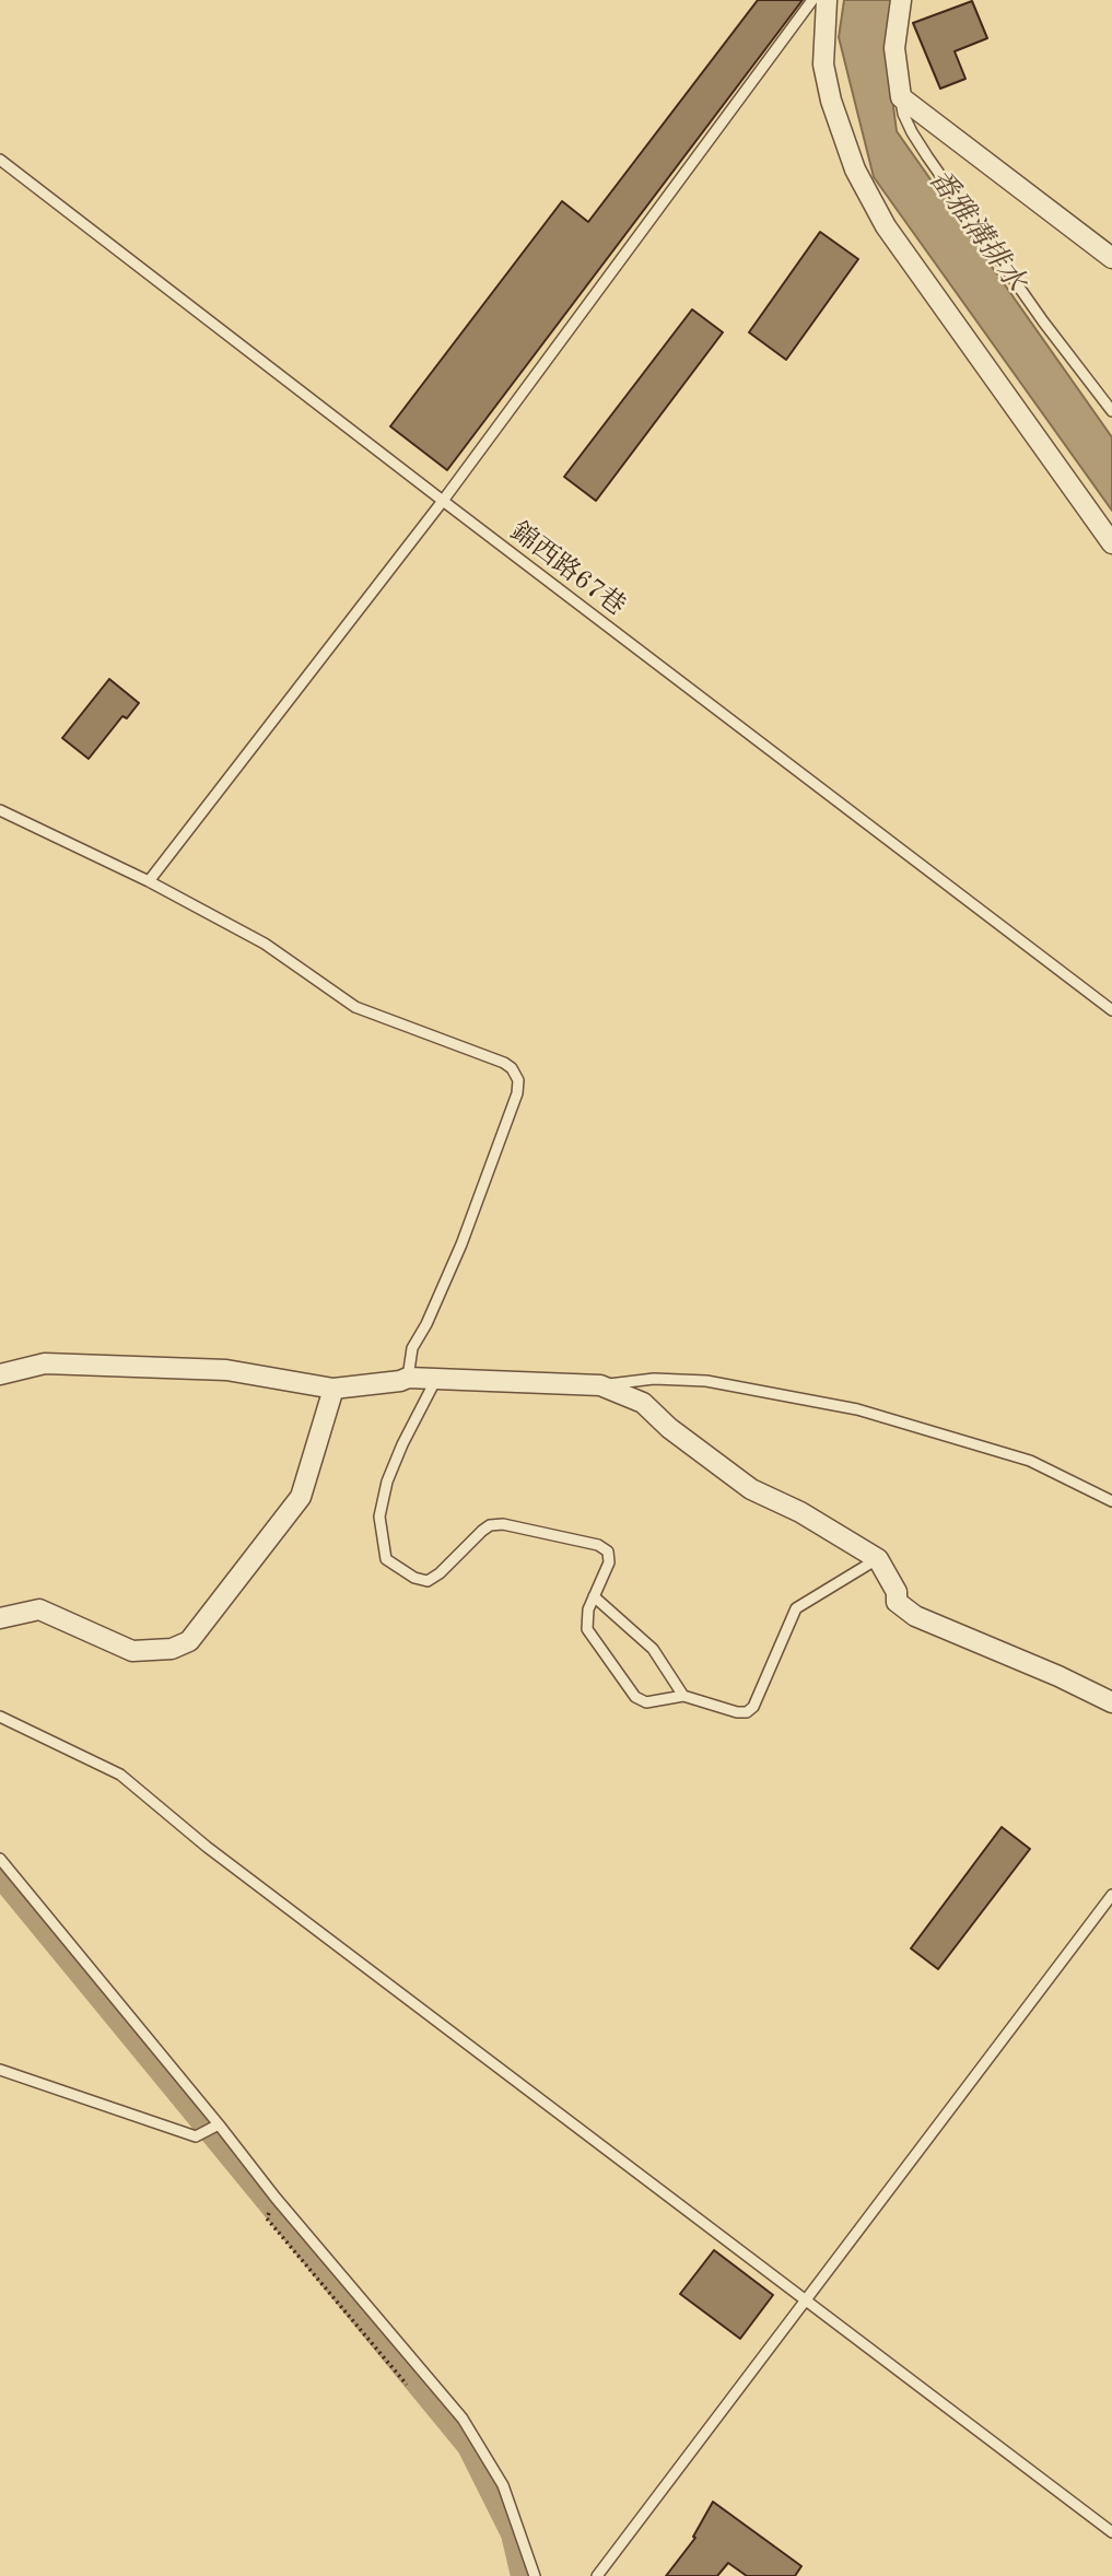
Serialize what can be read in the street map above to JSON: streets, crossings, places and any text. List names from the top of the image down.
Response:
{
  "streets": {
    "lane": ["錦西路67巷"]
  },
  "water": ["番雅溝排水"]
}
